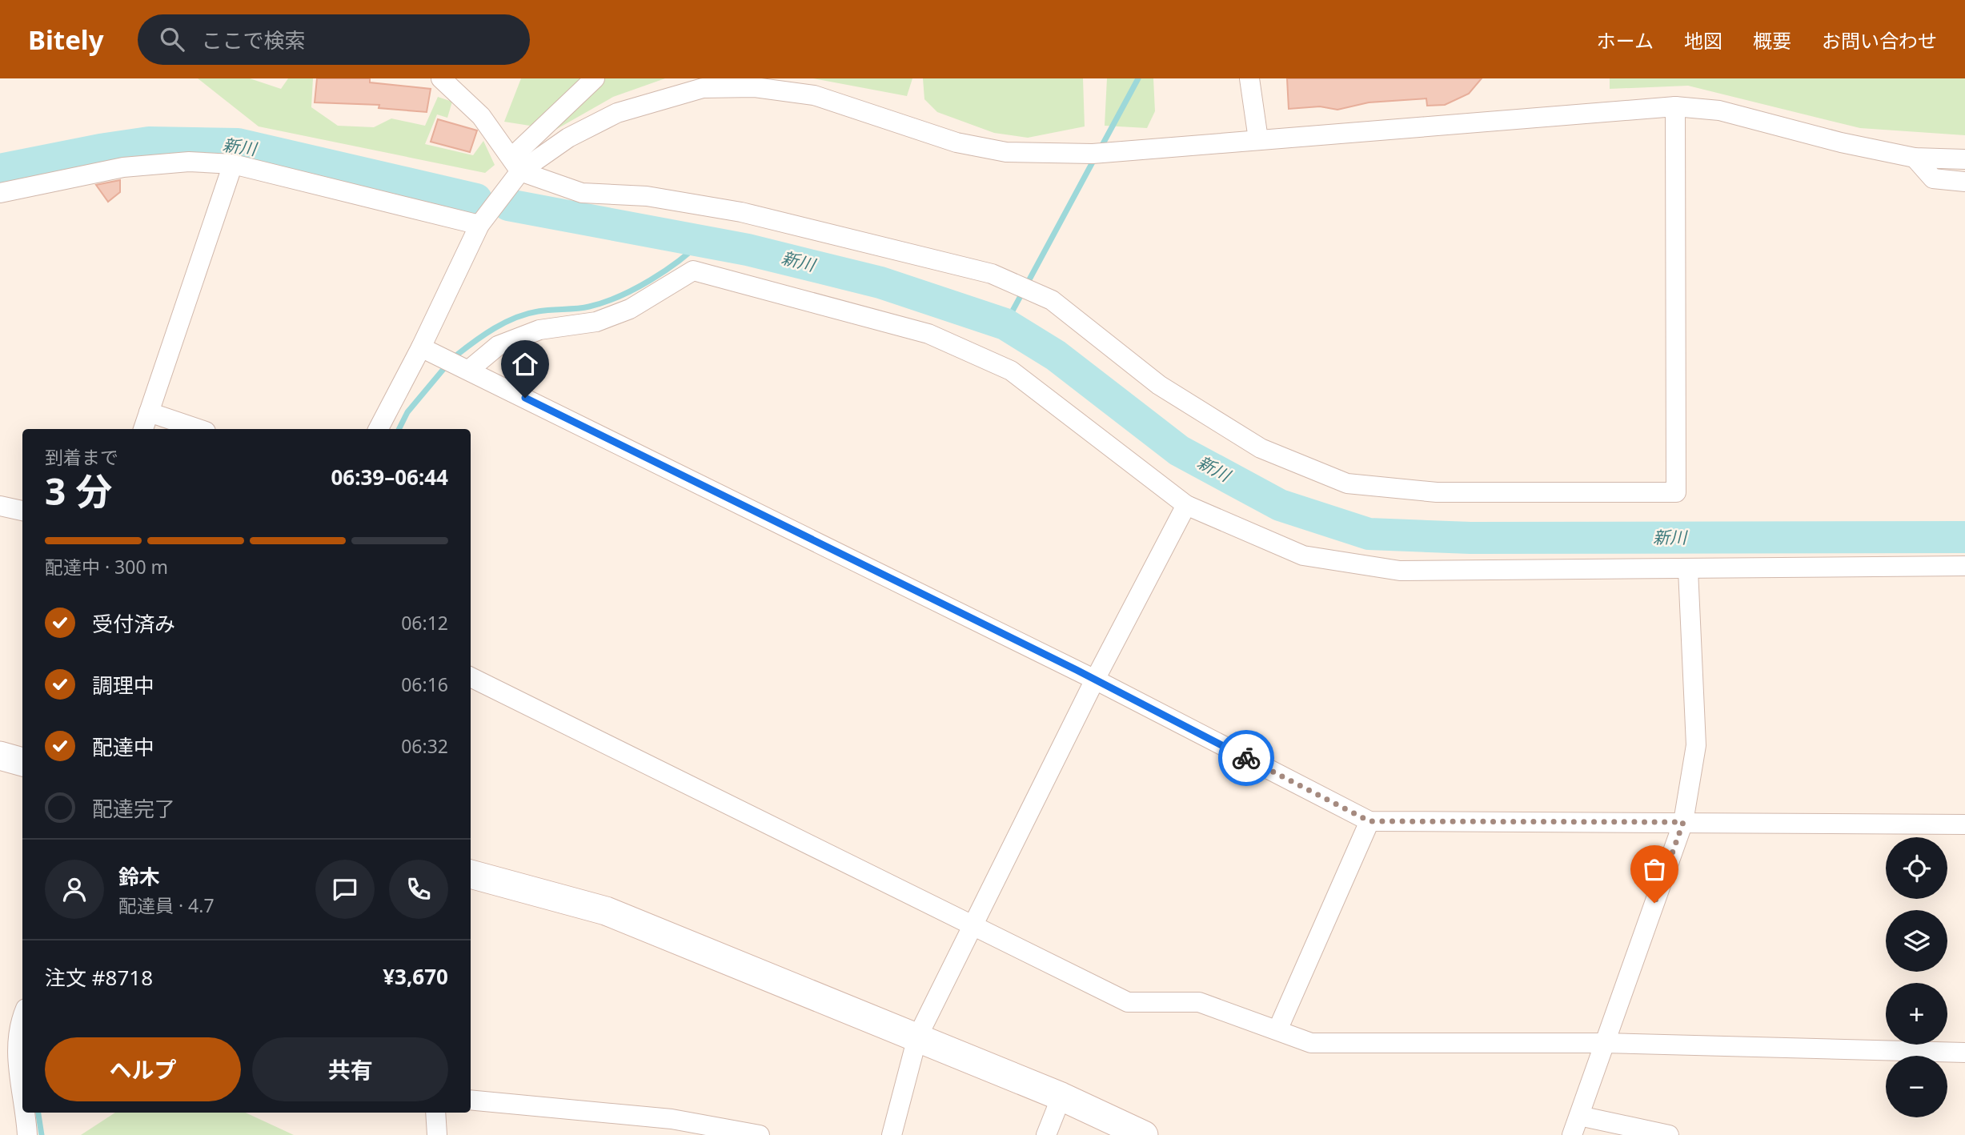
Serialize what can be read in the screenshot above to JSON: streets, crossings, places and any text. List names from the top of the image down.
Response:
{
  "water": ["新川"],
  "page": {
    "header": "Bitely",
    "search": "ここで検索",
    "nav": [
      "ホーム",
      "地図",
      "概要",
      "お問い合わせ"
    ],
    "heading": ["3 分", "到着まで", "06:39–06:44"],
    "panel": [
      "鈴木",
      "配達員 · 4.7",
      "注文 #8718",
      "¥3,670"
    ],
    "bar": "配達中 · 300 m",
    "list": [
      ["受付済み", "06:12"],
      ["調理中", "06:16"],
      ["配達中", "06:32"],
      "配達完了"
    ],
    "map_buttons": ["+", "−"],
    "buttons": ["ヘルプ", "共有"]
  }
}
